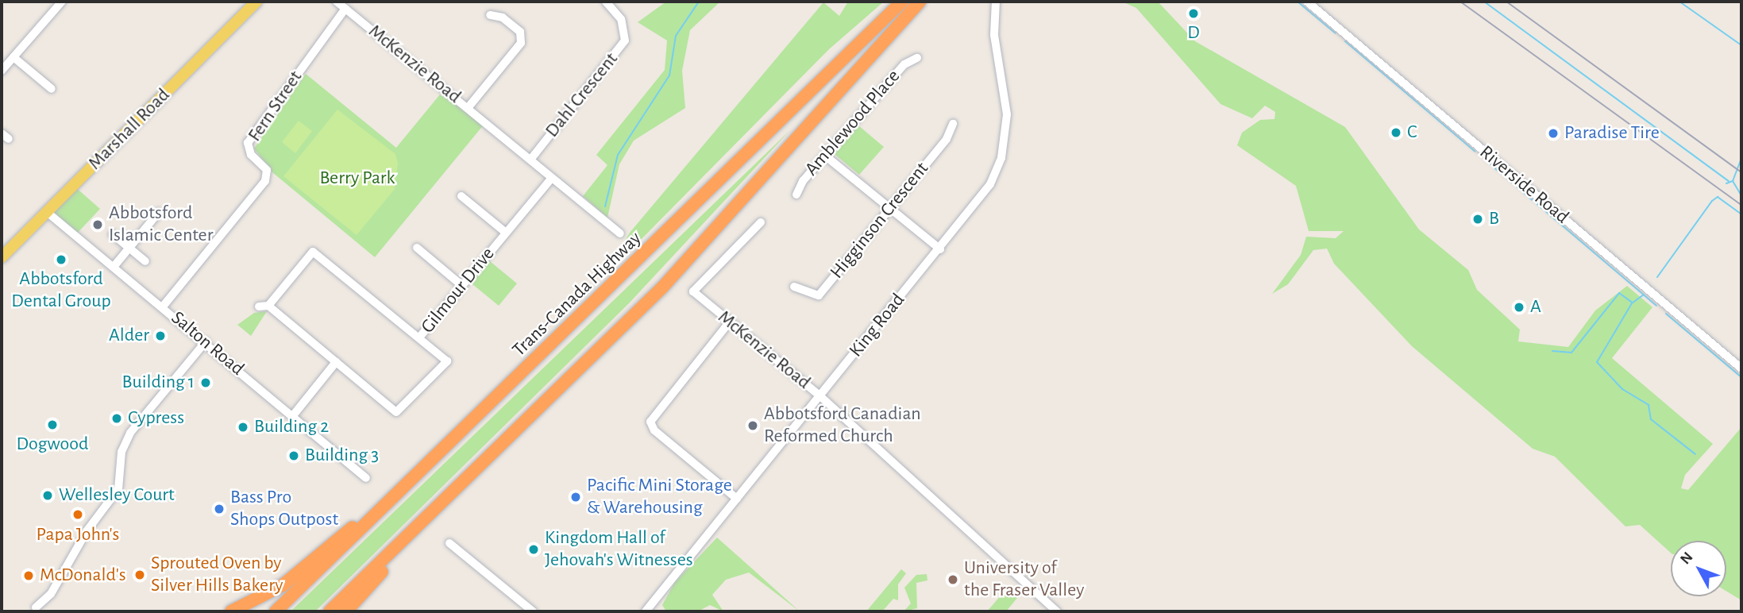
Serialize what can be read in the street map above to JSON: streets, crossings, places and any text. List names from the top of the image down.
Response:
{
  "streets": {
    "highway": ["Trans-Canada Highway"],
    "main road": ["Marshall Road"],
    "street": [
      "McKenzie Road",
      "Dahl Crescent",
      "Fern Street",
      "Amblewood Place",
      "Riverside Road",
      "Higginson Crescent",
      "Gilmour Drive",
      "King Road",
      "Salton Road"
    ]
  },
  "crossings": [
    ["McKenzie Road", "Dahl Crescent"],
    ["McKenzie Road", "Fern Street"],
    ["McKenzie Road", "Gilmour Drive"],
    ["McKenzie Road", "King Road"],
    ["Fern Street", "Salton Road"],
    ["Marshall Road", "Salton Road"]
  ],
  "parks": ["Berry Park"],
  "places": [
    "D",
    "C",
    "Paradise Tire",
    "B",
    "Abbotsford Islamic Center",
    "Abbotsford Dental Group",
    "A",
    "Alder",
    "Building 1",
    "Cypress",
    "Dogwood",
    "Abbotsford Canadian Reformed Church",
    "Building 2",
    "Building 3",
    "Wellesley Court",
    "Pacific Mini Storage & Warehousing",
    "Bass Pro Shops Outpost",
    "Papa John's",
    "Kingdom Hall of Jehovah's Witnesses",
    "Sprouted Oven by Silver Hills Bakery",
    "McDonald's",
    "University of the Fraser Valley"
  ],
  "north": "top left"
}
